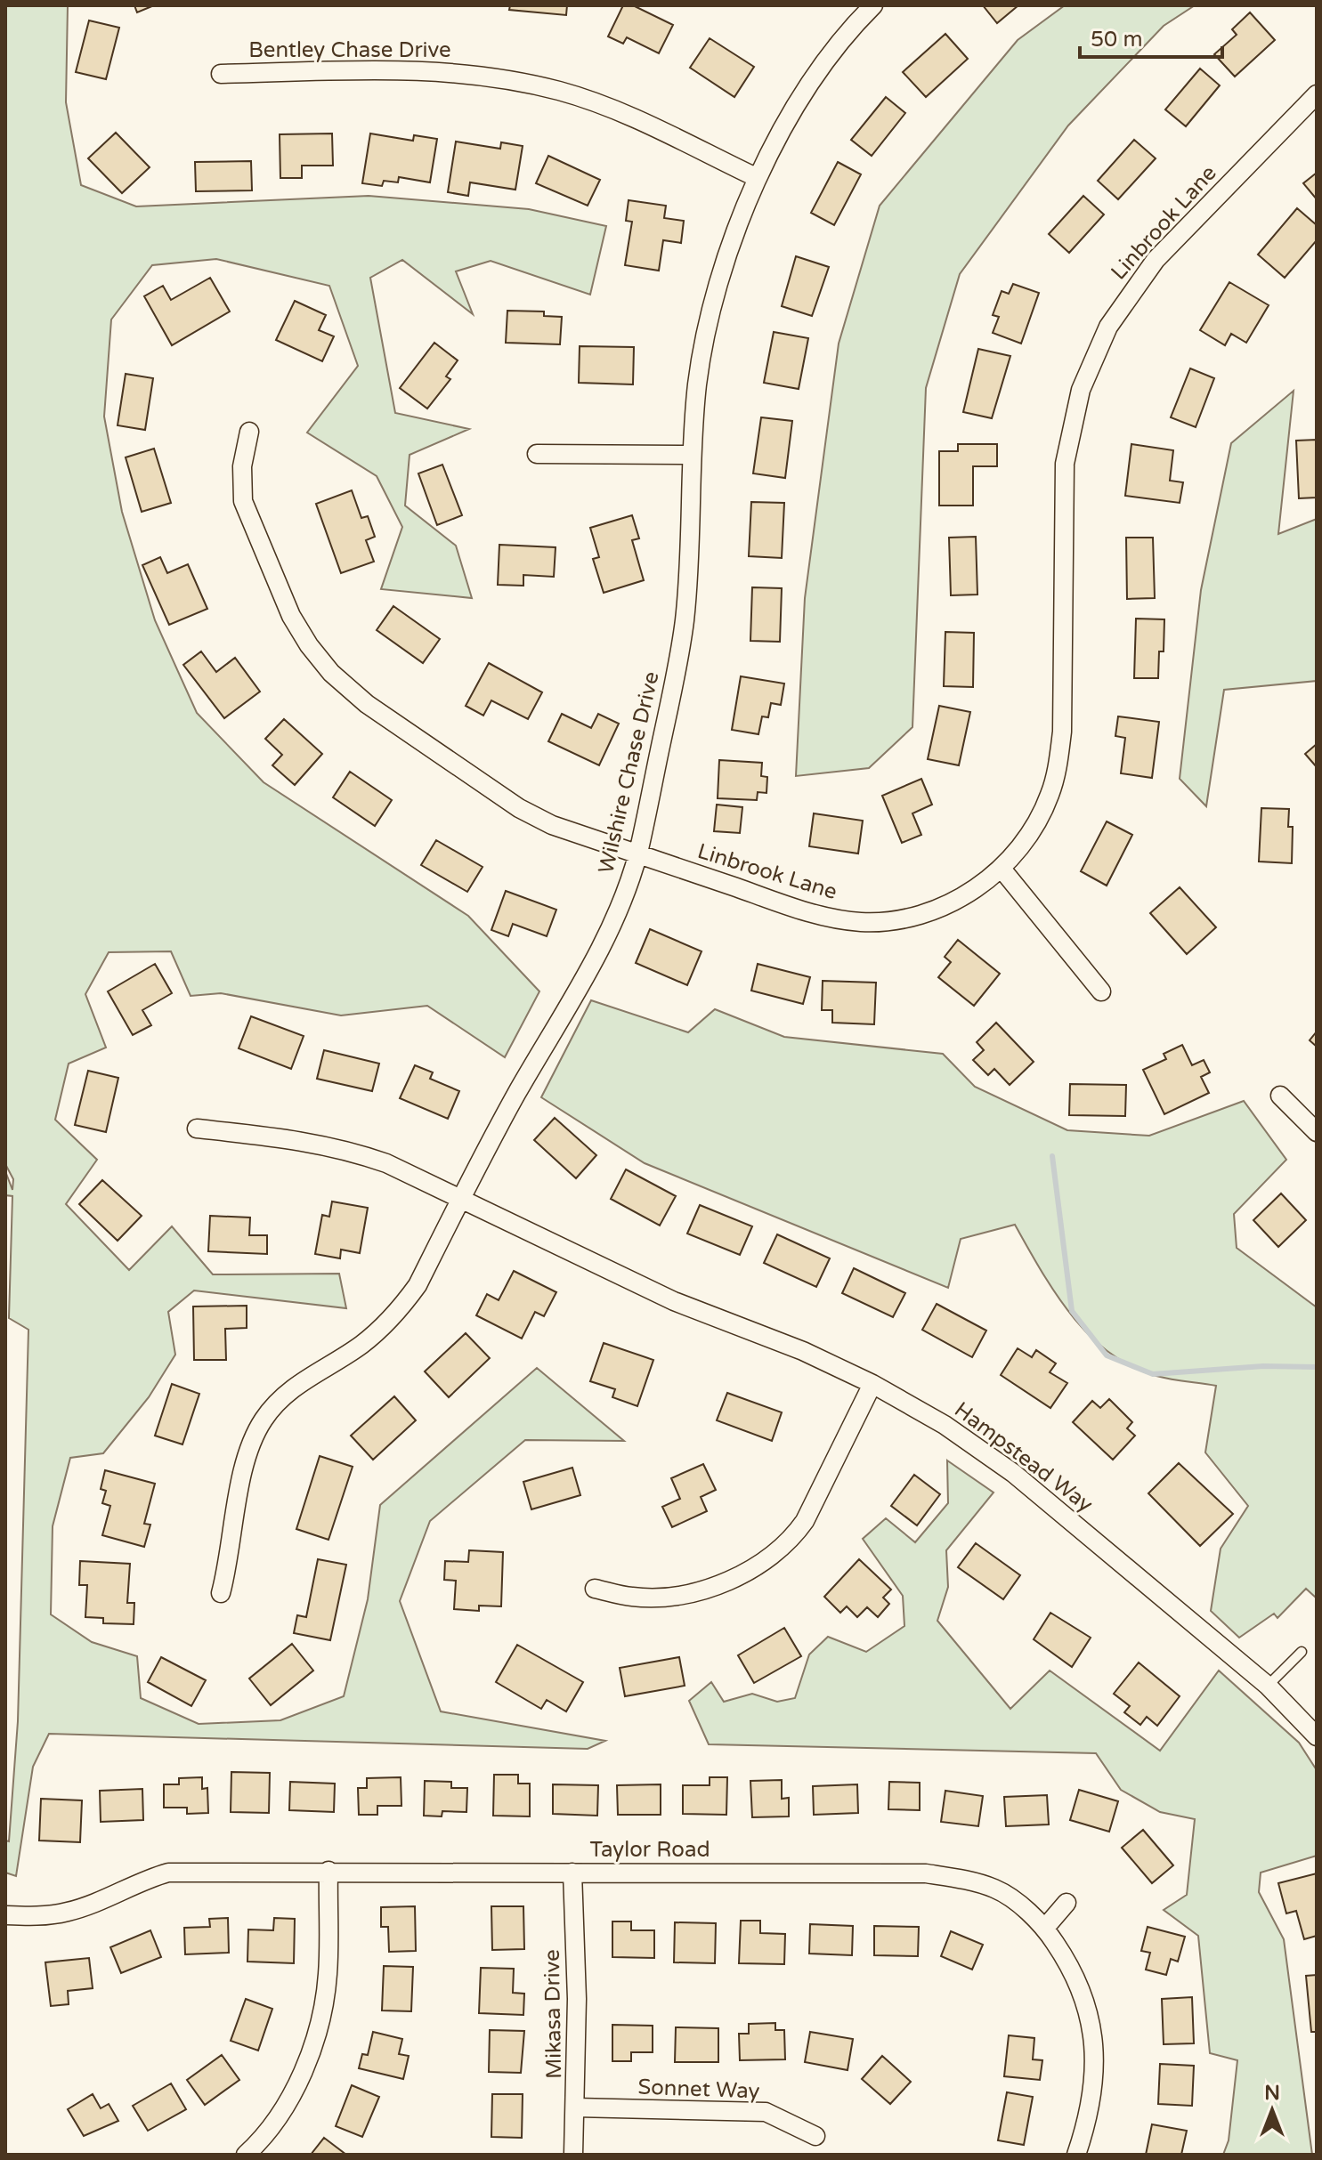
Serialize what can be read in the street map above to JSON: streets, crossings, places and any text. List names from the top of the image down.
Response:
{
  "streets": {
    "street": [
      "Bentley Chase Drive",
      "Linbrook Lane",
      "Wilshire Chase Drive",
      "Hampstead Way",
      "Taylor Road",
      "Mikasa Drive",
      "Sonnet Way"
    ]
  },
  "crossings": [
    ["Bentley Chase Drive", "Wilshire Chase Drive"],
    ["Linbrook Lane", "Wilshire Chase Drive"],
    ["Wilshire Chase Drive", "Hampstead Way"],
    ["Taylor Road", "Mikasa Drive"],
    ["Mikasa Drive", "Sonnet Way"]
  ],
  "scale_bar": "50 m",
  "north": "top"
}
